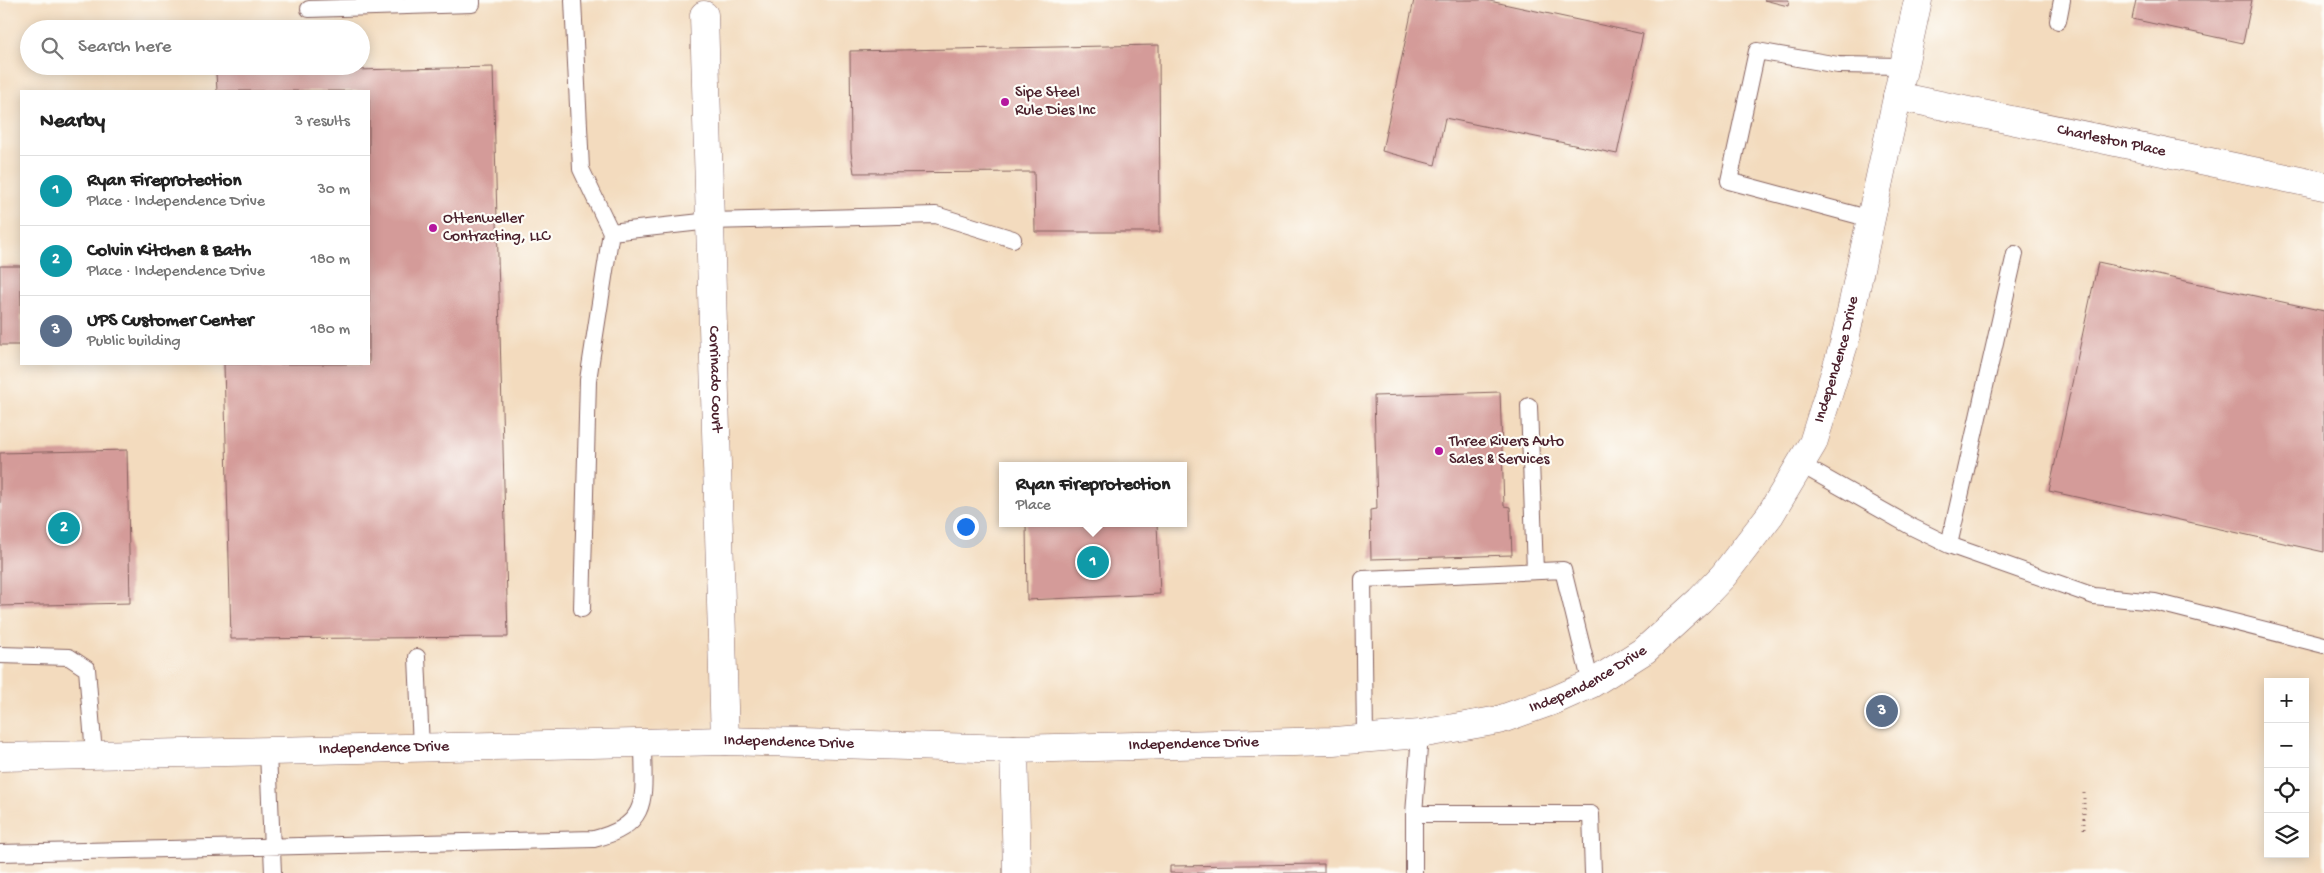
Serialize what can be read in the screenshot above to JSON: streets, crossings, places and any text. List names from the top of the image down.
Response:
{
  "streets": {
    "street": ["Charleston Place", "Independence Drive", "Corrinado Court"]
  },
  "crossings": [
    ["Charleston Place", "Independence Drive"],
    ["Independence Drive", "Corrinado Court"]
  ],
  "places": ["Sipe Steel Rule Dies Inc", "Ottenweller Contracting, LLC", "Three Rivers Auto Sales & Services"],
  "page": {
    "search": "Search here",
    "heading": ["Nearby", "3 results"],
    "list": [
      {
        "mark": "1",
        "name": "Ryan Fireprotection",
        "note": "Place · Independence Drive",
        "value": "30 m"
      },
      {
        "mark": "2",
        "name": "Colvin Kitchen & Bath",
        "note": "Place · Independence Drive",
        "value": "180 m"
      },
      {
        "mark": "3",
        "name": "UPS Customer Center",
        "note": "Public building",
        "value": "180 m"
      }
    ],
    "popup": ["Ryan Fireprotection", "Place"],
    "pins": ["2", "1", "3"],
    "map_buttons": ["+", "−"]
  }
}
